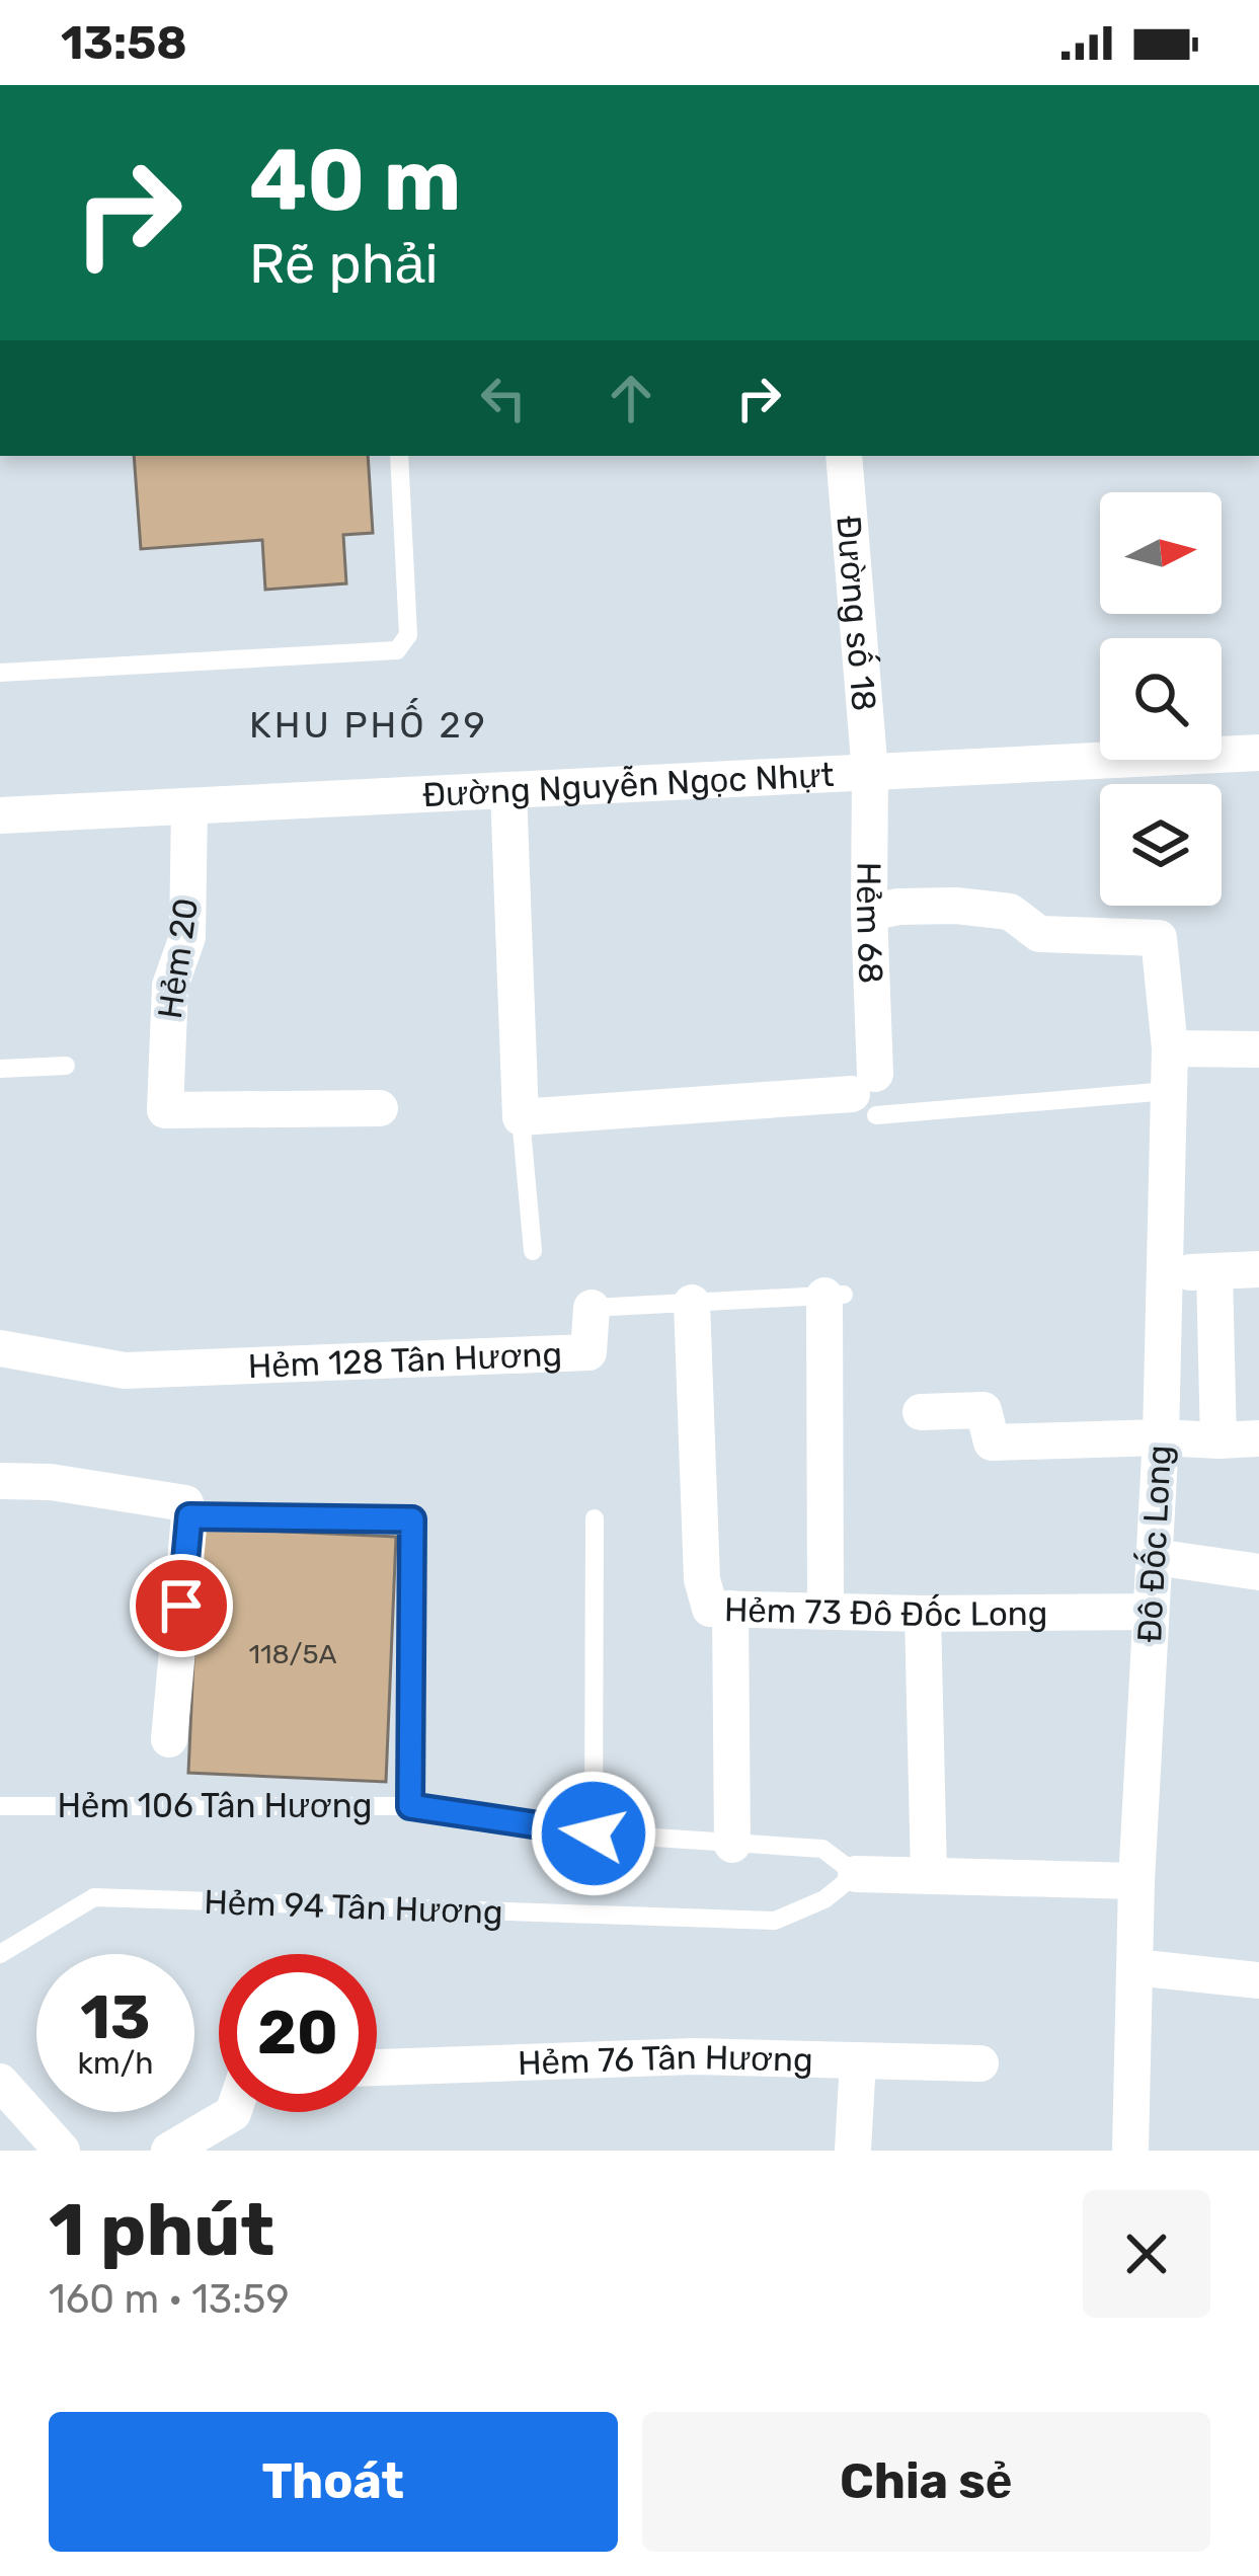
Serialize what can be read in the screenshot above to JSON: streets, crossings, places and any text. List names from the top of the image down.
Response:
{
  "streets": {
    "street": [
      "Đường số 18",
      "Đường Nguyễn Ngọc Nhựt",
      "Hẻm 68",
      "Hẻm 20",
      "Hẻm 128 Tân Hương",
      "Đô Đốc Long",
      "Hẻm 73 Đô Đốc Long",
      "Hẻm 76 Tân Hương"
    ],
    "lane": ["Hẻm 106 Tân Hương", "Hẻm 94 Tân Hương"]
  },
  "crossings": [
    ["Đường số 18", "Đường Nguyễn Ngọc Nhựt"],
    ["Đường số 18", "Hẻm 68"],
    ["Đường Nguyễn Ngọc Nhựt", "Hẻm 68"],
    ["Đường Nguyễn Ngọc Nhựt", "Hẻm 20"],
    ["Hẻm 68", "Đô Đốc Long"],
    ["Hẻm 128 Tân Hương", "Hẻm 73 Đô Đốc Long"],
    ["Đô Đốc Long", "Hẻm 73 Đô Đốc Long"],
    ["Hẻm 106 Tân Hương", "Hẻm 94 Tân Hương"]
  ],
  "districts": ["KHU PHỐ 29"],
  "house_numbers": ["118/5A"],
  "north": "right",
  "page": {
    "status": "13:58",
    "turn": ["40 m", "Rẽ phải"],
    "speed": "13 km/h",
    "limit": "20",
    "heading": ["1 phút", "160 m · 13:59"],
    "buttons": ["Thoát", "Chia sẻ"]
  }
}
